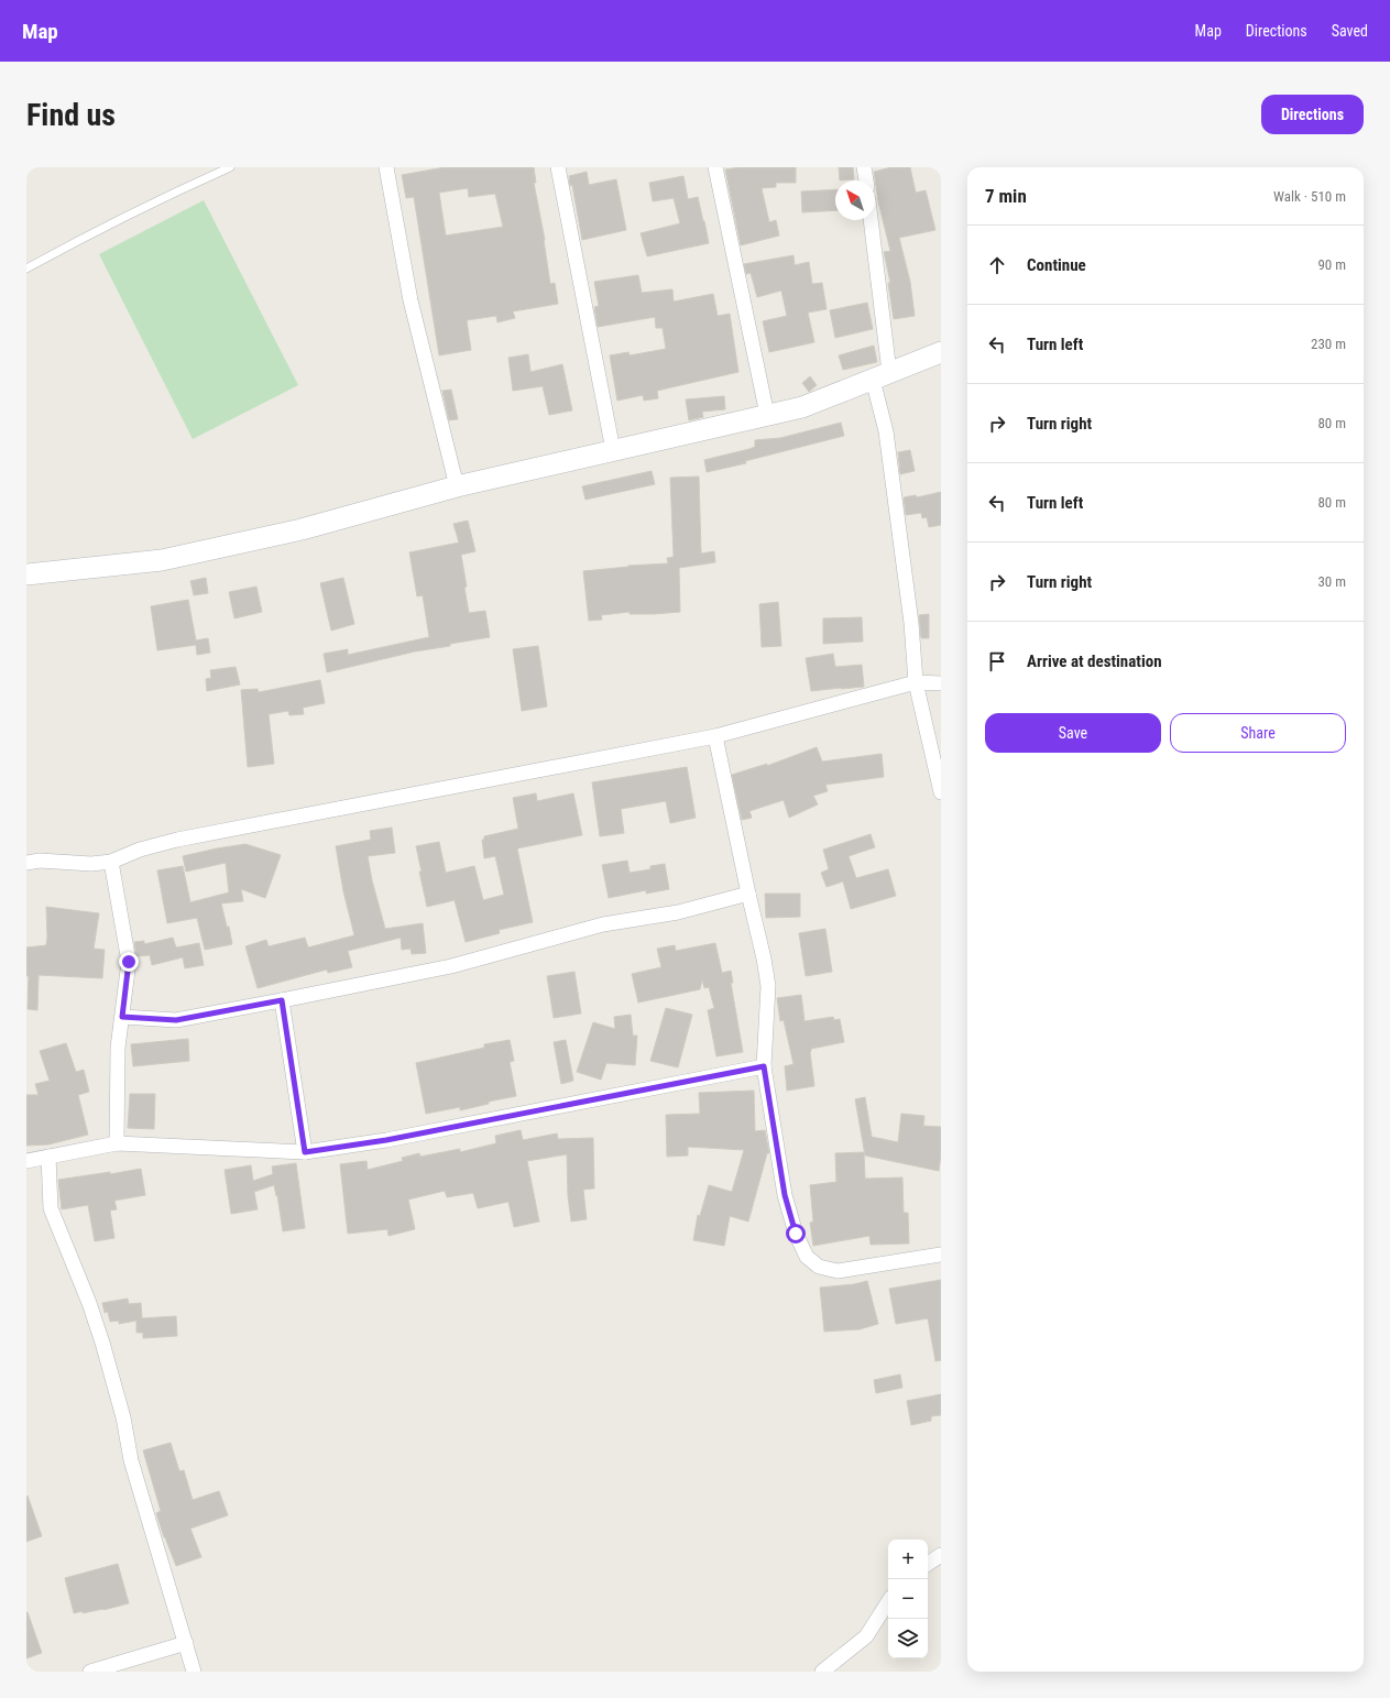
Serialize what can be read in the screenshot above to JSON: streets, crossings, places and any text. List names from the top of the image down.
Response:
{
  "north": "top left",
  "page": {
    "header": "Map",
    "nav": ["Map", "Directions", "Saved"],
    "buttons": [
      "Directions",
      ["Save", "Share"]
    ],
    "title": "Find us",
    "heading": ["7 min", "Walk · 510 m"],
    "list": [
      ["Continue", "90 m"],
      ["Turn left", "230 m"],
      ["Turn right", "80 m"],
      ["Turn left", "80 m"],
      ["Turn right", "30 m"],
      "Arrive at destination"
    ],
    "map_buttons": ["+", "−"]
  }
}
